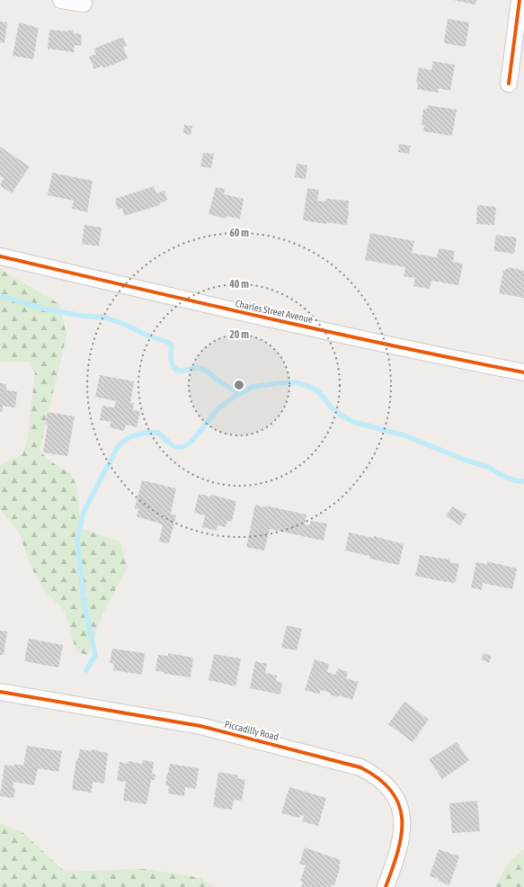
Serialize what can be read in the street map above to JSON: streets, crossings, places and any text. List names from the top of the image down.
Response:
{
  "streets": {
    "street": ["Charles Street Avenue", "Piccadilly Road"]
  },
  "rings": ["60 m", "40 m", "20 m"]
}
